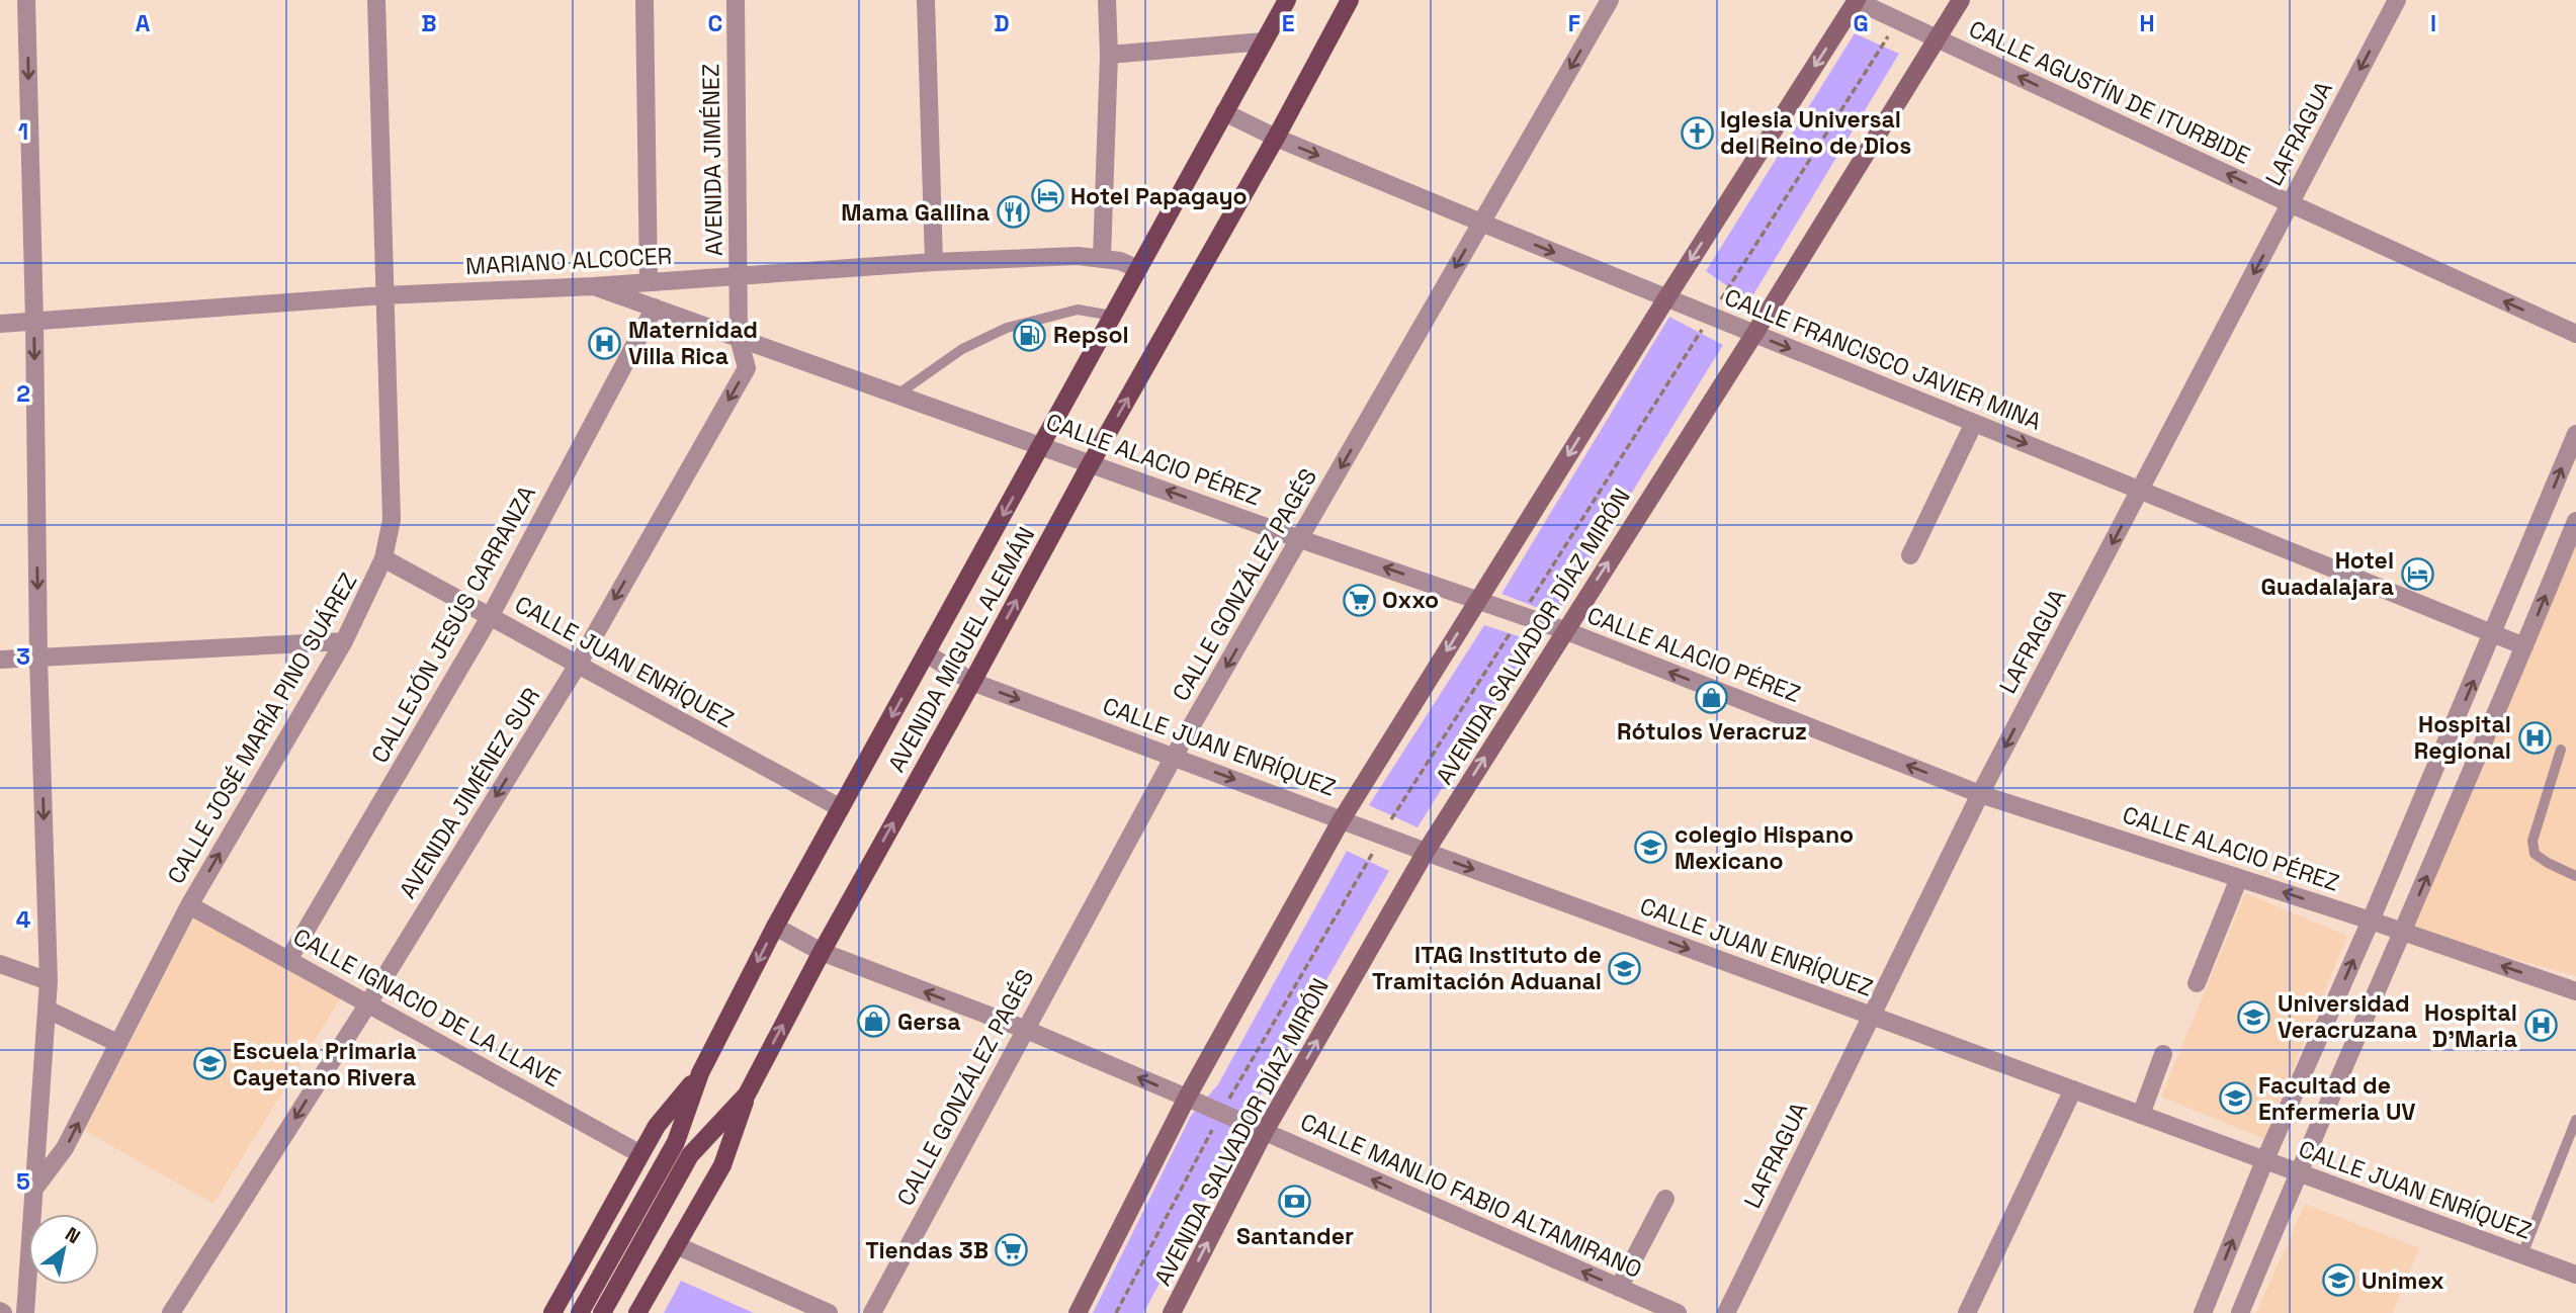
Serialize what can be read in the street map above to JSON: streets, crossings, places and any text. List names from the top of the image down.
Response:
{
  "streets": {
    "main road": ["AVENIDA SALVADOR DÍAZ MIRÓN", "AVENIDA MIGUEL ALEMÁN"],
    "street": [
      "CALLE AGUSTÍN DE ITURBIDE",
      "LAFRAGUA",
      "AVENIDA JIMÉNEZ",
      "MARIANO ALCOCER",
      "CALLE FRANCISCO JAVIER MINA",
      "CALLE ALACIO PÉREZ",
      "CALLE GONZÁLEZ PAGÉS",
      "CALLEJÓN JESÚS CARRANZA",
      "CALLE JUAN ENRÍQUEZ",
      "CALLE JOSÉ MARÍA PINO SUÁREZ",
      "AVENIDA JIMÉNEZ SUR",
      "CALLE IGNACIO DE LA LLAVE",
      "CALLE MANLIO FABIO ALTAMIRANO"
    ]
  },
  "crossings": [
    ["CALLE AGUSTÍN DE ITURBIDE", "LAFRAGUA"],
    ["CALLE AGUSTÍN DE ITURBIDE", "AVENIDA SALVADOR DÍAZ MIRÓN"],
    ["LAFRAGUA", "CALLE FRANCISCO JAVIER MINA"],
    ["LAFRAGUA", "CALLE ALACIO PÉREZ"],
    ["LAFRAGUA", "CALLE JUAN ENRÍQUEZ"],
    ["AVENIDA JIMÉNEZ", "MARIANO ALCOCER"],
    ["AVENIDA JIMÉNEZ", "AVENIDA JIMÉNEZ SUR"],
    ["MARIANO ALCOCER", "CALLE ALACIO PÉREZ"],
    ["MARIANO ALCOCER", "AVENIDA MIGUEL ALEMÁN"],
    ["MARIANO ALCOCER", "CALLE JOSÉ MARÍA PINO SUÁREZ"],
    ["MARIANO ALCOCER", "AVENIDA JIMÉNEZ SUR"],
    ["CALLE FRANCISCO JAVIER MINA", "CALLE GONZÁLEZ PAGÉS"],
    ["CALLE FRANCISCO JAVIER MINA", "AVENIDA SALVADOR DÍAZ MIRÓN"],
    ["CALLE FRANCISCO JAVIER MINA", "AVENIDA MIGUEL ALEMÁN"],
    ["CALLE ALACIO PÉREZ", "CALLE GONZÁLEZ PAGÉS"],
    ["CALLE ALACIO PÉREZ", "CALLEJÓN JESÚS CARRANZA"],
    ["CALLE ALACIO PÉREZ", "AVENIDA SALVADOR DÍAZ MIRÓN"],
    ["CALLE ALACIO PÉREZ", "AVENIDA MIGUEL ALEMÁN"],
    ["CALLE ALACIO PÉREZ", "AVENIDA JIMÉNEZ SUR"],
    ["CALLE GONZÁLEZ PAGÉS", "CALLE JUAN ENRÍQUEZ"],
    ["CALLE GONZÁLEZ PAGÉS", "CALLE MANLIO FABIO ALTAMIRANO"],
    ["CALLEJÓN JESÚS CARRANZA", "CALLE JUAN ENRÍQUEZ"],
    ["CALLEJÓN JESÚS CARRANZA", "CALLE IGNACIO DE LA LLAVE"],
    ["AVENIDA SALVADOR DÍAZ MIRÓN", "CALLE JUAN ENRÍQUEZ"],
    ["AVENIDA SALVADOR DÍAZ MIRÓN", "CALLE MANLIO FABIO ALTAMIRANO"],
    ["AVENIDA MIGUEL ALEMÁN", "CALLE JUAN ENRÍQUEZ"],
    ["AVENIDA MIGUEL ALEMÁN", "CALLE MANLIO FABIO ALTAMIRANO"],
    ["CALLE JUAN ENRÍQUEZ", "CALLE JOSÉ MARÍA PINO SUÁREZ"],
    ["CALLE JUAN ENRÍQUEZ", "AVENIDA JIMÉNEZ SUR"],
    ["CALLE JOSÉ MARÍA PINO SUÁREZ", "CALLE IGNACIO DE LA LLAVE"],
    ["AVENIDA JIMÉNEZ SUR", "CALLE IGNACIO DE LA LLAVE"]
  ],
  "one_way": [
    "CALLE AGUSTÍN DE ITURBIDE",
    "LAFRAGUA",
    "CALLE FRANCISCO JAVIER MINA",
    "CALLE ALACIO PÉREZ",
    "CALLE GONZÁLEZ PAGÉS",
    "CALLE JUAN ENRÍQUEZ",
    "CALLE JOSÉ MARÍA PINO SUÁREZ",
    "AVENIDA JIMÉNEZ SUR",
    "CALLE MANLIO FABIO ALTAMIRANO"
  ],
  "places": {
    "church": ["Iglesia Universal del Reino de Dios"],
    "hotel": ["Hotel Papagayo", "Hotel Guadalajara"],
    "restaurant": ["Mama Gallina"],
    "fuel station": ["Repsol"],
    "hospital": ["Maternidad Villa Rica", "Hospital Regional", "Hospital D'Maria"],
    "supermarket": ["Oxxo", "Tiendas 3B"],
    "shop": ["Rótulos Veracruz", "Gersa"],
    "school or university": [
      "colegio Hispano Mexicano",
      "ITAG Instituto de Tramitación Aduanal",
      "Universidad Veracruzana",
      "Escuela Primaria Cayetano Rivera",
      "Facultad de Enfermeria UV",
      "Unimex"
    ],
    "bank": ["Santander"]
  },
  "north": "top right",
  "grid": {
    "columns": [
      "A",
      "B",
      "C",
      "D",
      "E",
      "F",
      "G",
      "H",
      "I"
    ],
    "rows": [
      "1",
      "2",
      "3",
      "4",
      "5"
    ]
  }
}
